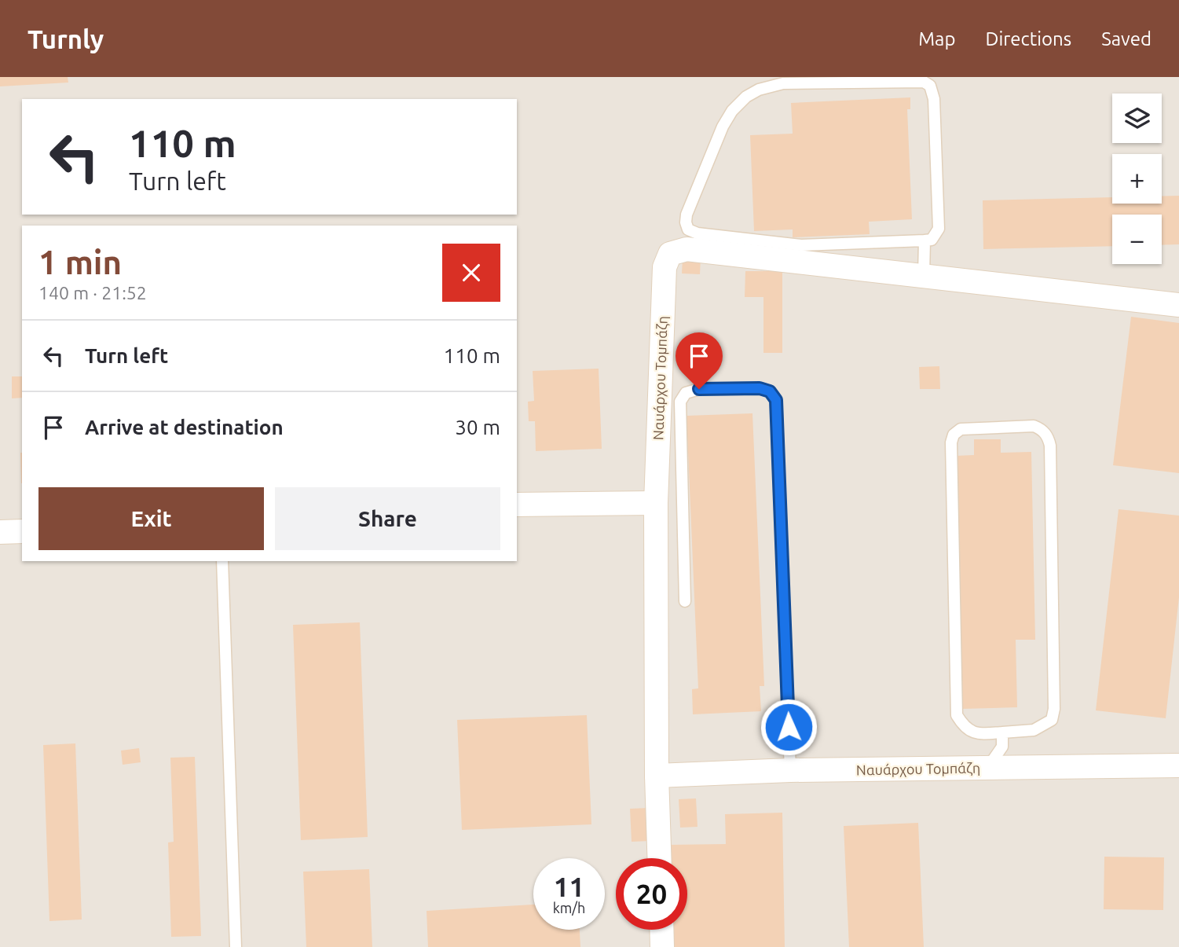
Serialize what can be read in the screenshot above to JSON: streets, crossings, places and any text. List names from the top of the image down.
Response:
{
  "streets": {
    "street": ["Ναυάρχου Τομπάζη"]
  },
  "page": {
    "header": "Turnly",
    "nav": ["Map", "Directions", "Saved"],
    "map_buttons": ["+", "−"],
    "turn": ["110 m", "Turn left"],
    "heading": ["1 min", "140 m · 21:52"],
    "list": [
      {
        "name": "Turn left",
        "value": "110 m"
      },
      {
        "name": "Arrive at destination",
        "value": "30 m"
      }
    ],
    "buttons": ["Exit", "Share"],
    "speed": "11 km/h",
    "limit": "20"
  }
}
